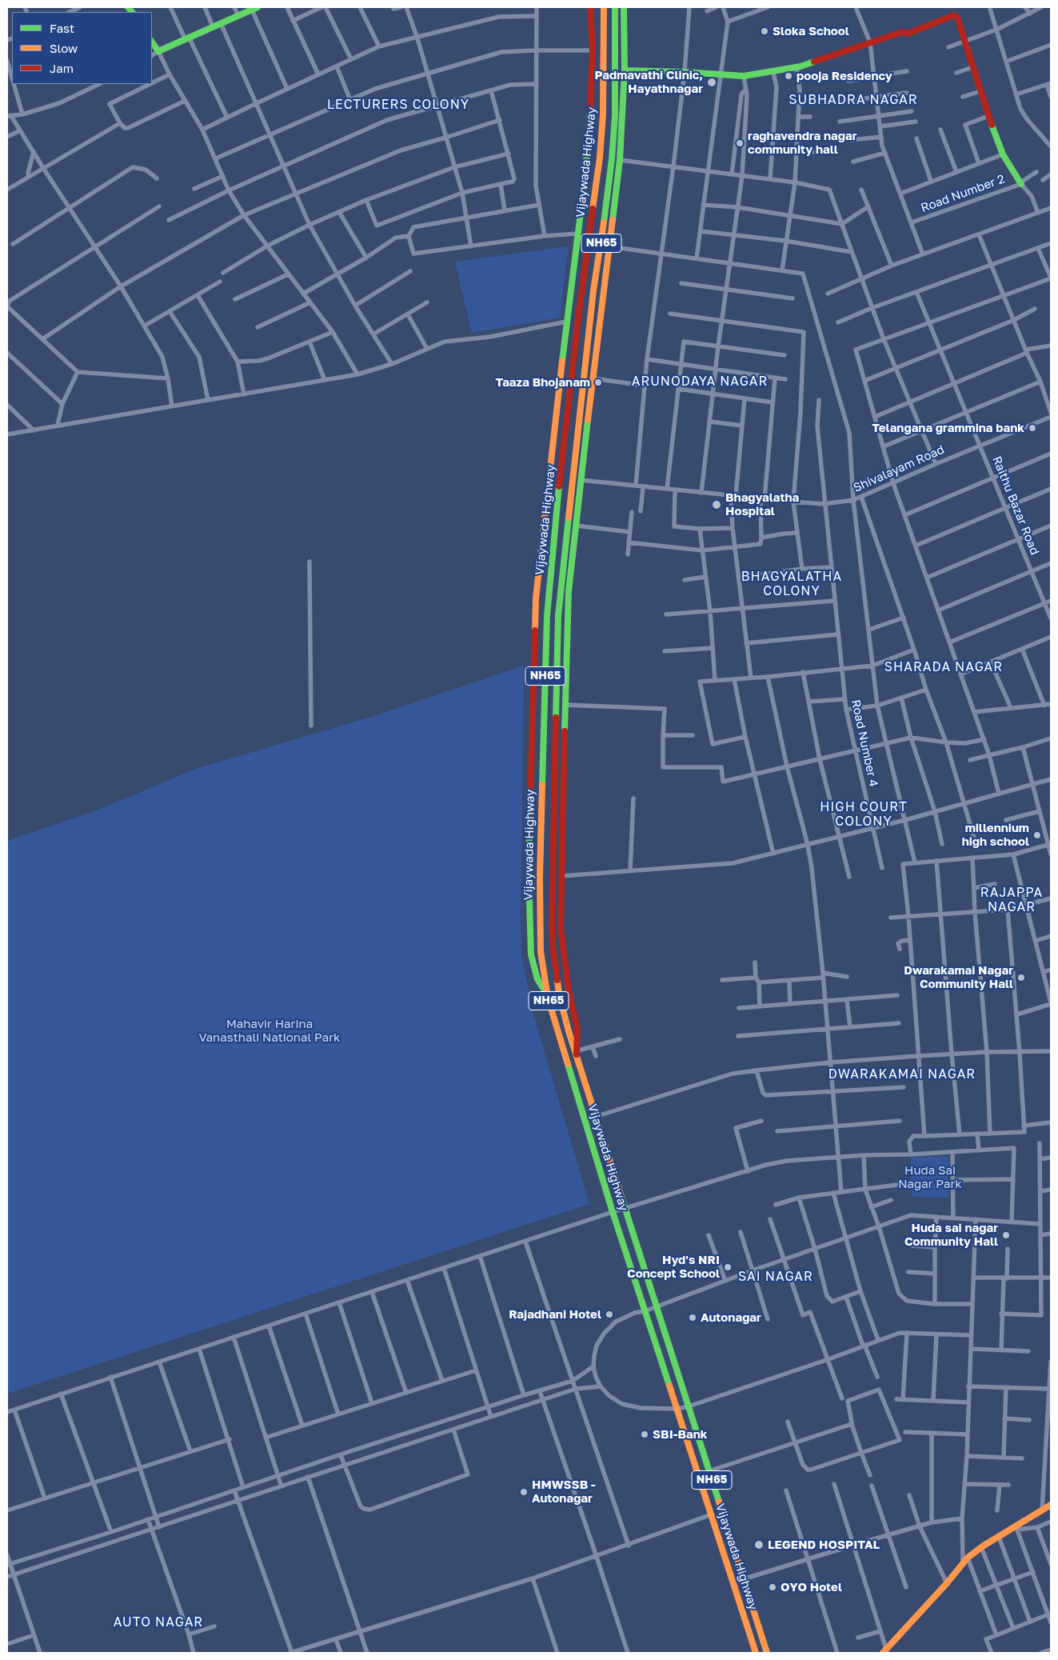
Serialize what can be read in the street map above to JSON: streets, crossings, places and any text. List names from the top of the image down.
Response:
{
  "streets": {
    "main road": ["Vijaywada Highway", "NH65"],
    "street": [
      "Road Number 2",
      "Shivalayam Road",
      "Raithu Bazar Road",
      "Road Number 4"
    ]
  },
  "crossings": [
    ["Shivalayam Road", "Raithu Bazar Road"],
    ["Shivalayam Road", "Road Number 4"]
  ],
  "districts": [
    "SUBHADRA NAGAR",
    "LECTURERS COLONY",
    "ARUNODAYA NAGAR",
    "BHAGYALATHA COLONY",
    "SHARADA NAGAR",
    "HIGH COURT COLONY",
    "RAJAPPA NAGAR",
    "DWARAKAMAI NAGAR",
    "SAI NAGAR",
    "AUTO NAGAR"
  ],
  "parks": ["Mahavir Harina Vanasthali National Park", "Huda Sai Nagar Park"],
  "places": [
    "Sloka School",
    "pooja Residency",
    "Padmavathi Clinic, Hayathnagar",
    "raghavendra nagar community hall",
    "Taaza Bhojanam",
    "Telangana grammina bank",
    "Bhagyalatha Hospital",
    "millennium high school",
    "Dwarakamai Nagar Community Hall",
    "Huda sai nagar Community Hall",
    "Hyd's NRI Concept School",
    "Rajadhani Hotel",
    "Autonagar",
    "SBI-Bank",
    "HMWSSB - Autonagar",
    "LEGEND HOSPITAL",
    "OYO Hotel"
  ],
  "legend": ["Fast", "Slow", "Jam"]
}
